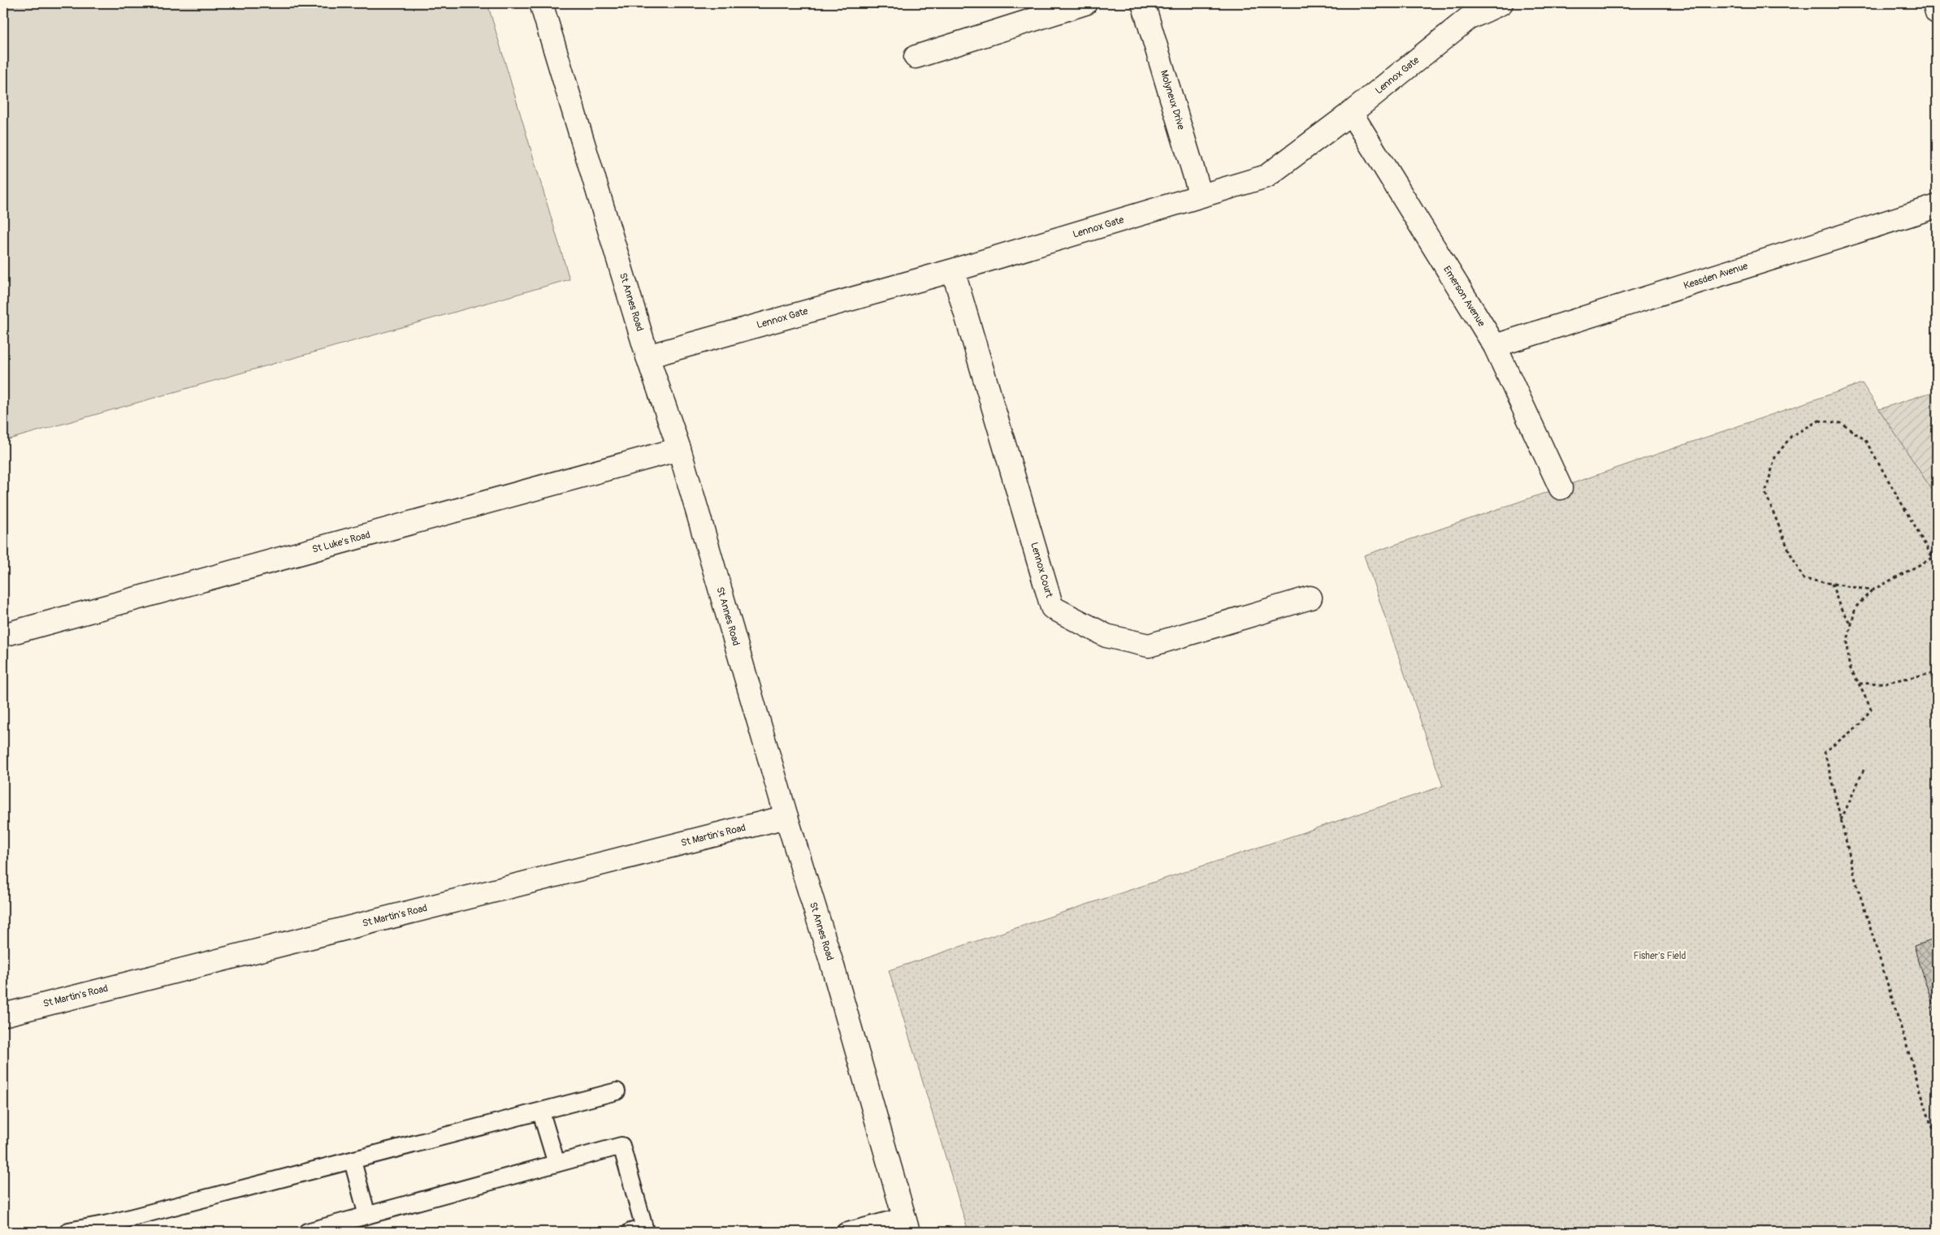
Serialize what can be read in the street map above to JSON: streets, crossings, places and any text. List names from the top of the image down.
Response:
{
  "streets": {
    "street": [
      "Lennox Gate",
      "Molyneux Drive",
      "Keasden Avenue",
      "Emerson Avenue",
      "St Annes Road",
      "St Luke's Road",
      "Lennox Court",
      "St Martin's Road"
    ]
  },
  "crossings": [
    ["Lennox Gate", "Molyneux Drive"],
    ["Lennox Gate", "Emerson Avenue"],
    ["Lennox Gate", "St Annes Road"],
    ["Lennox Gate", "Lennox Court"],
    ["Keasden Avenue", "Emerson Avenue"],
    ["St Annes Road", "St Luke's Road"],
    ["St Annes Road", "St Martin's Road"]
  ],
  "parks": ["Fisher's Field"]
}
